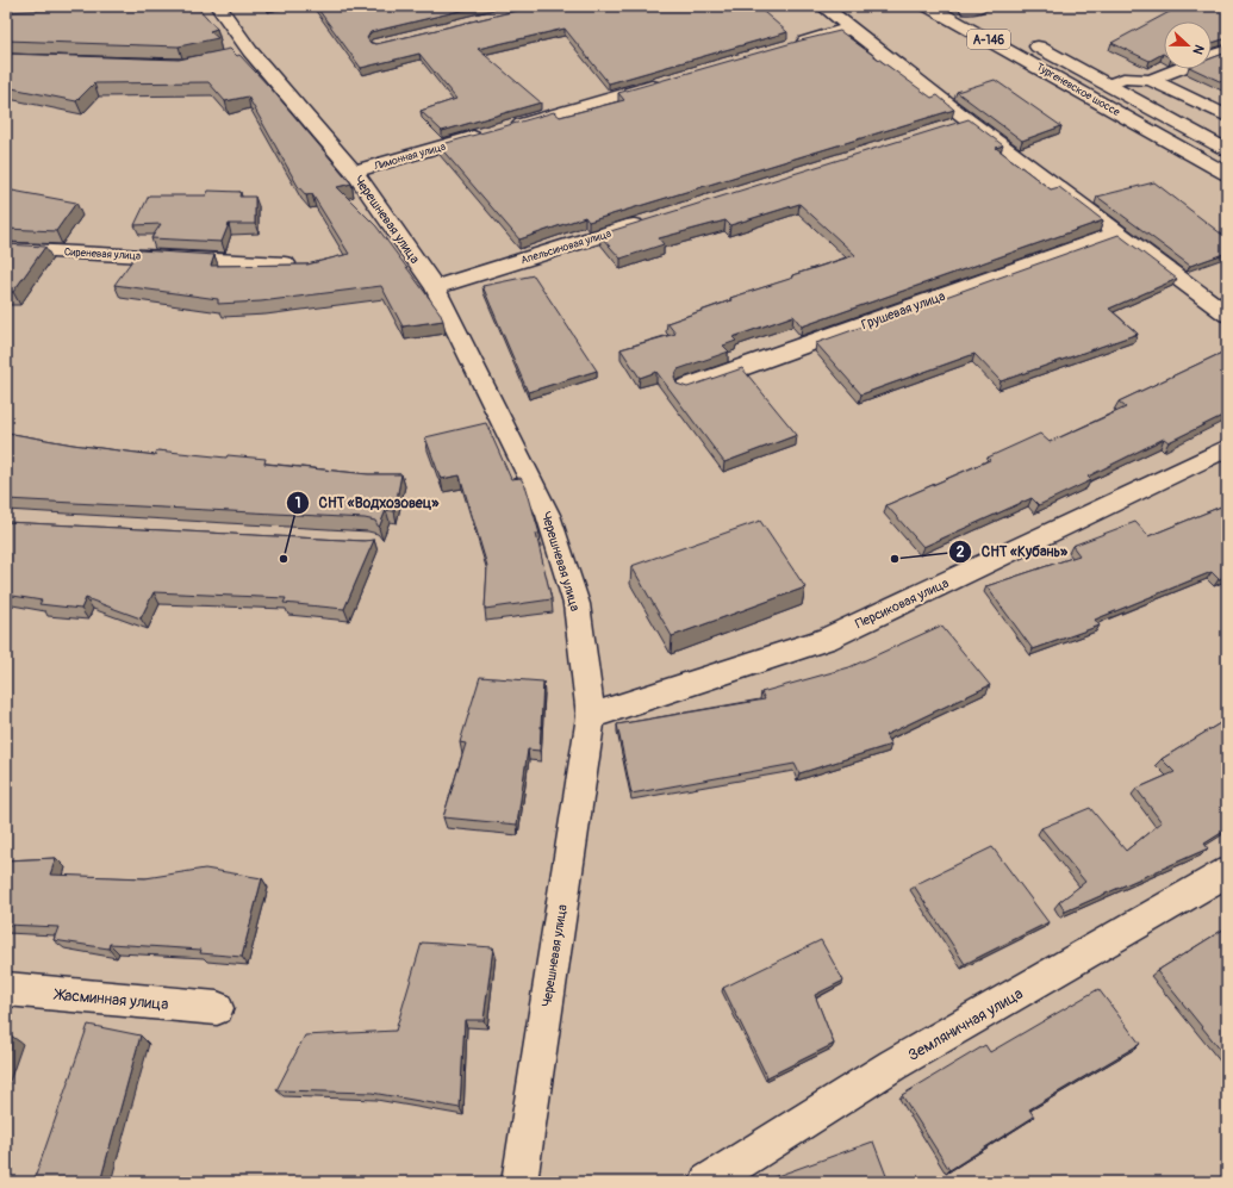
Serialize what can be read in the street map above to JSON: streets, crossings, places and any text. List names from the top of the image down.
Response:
{
  "streets": {
    "main road": [
      "А-146",
      "Тургеневское шоссе",
      "Лимонная улица",
      "Черешневая улица",
      "Апельсиновая улица",
      "Сиреневая улица",
      "Грушевая улица",
      "Персиковая улица",
      "Жасминная улица",
      "Земляничная улица"
    ]
  },
  "crossings": [
    ["Лимонная улица", "Черешневая улица"],
    ["Черешневая улица", "Апельсиновая улица"],
    ["Черешневая улица", "Персиковая улица"]
  ],
  "places": ["СНТ «Водхозовец»", "СНТ «Кубань»"],
  "north": "right"
}
